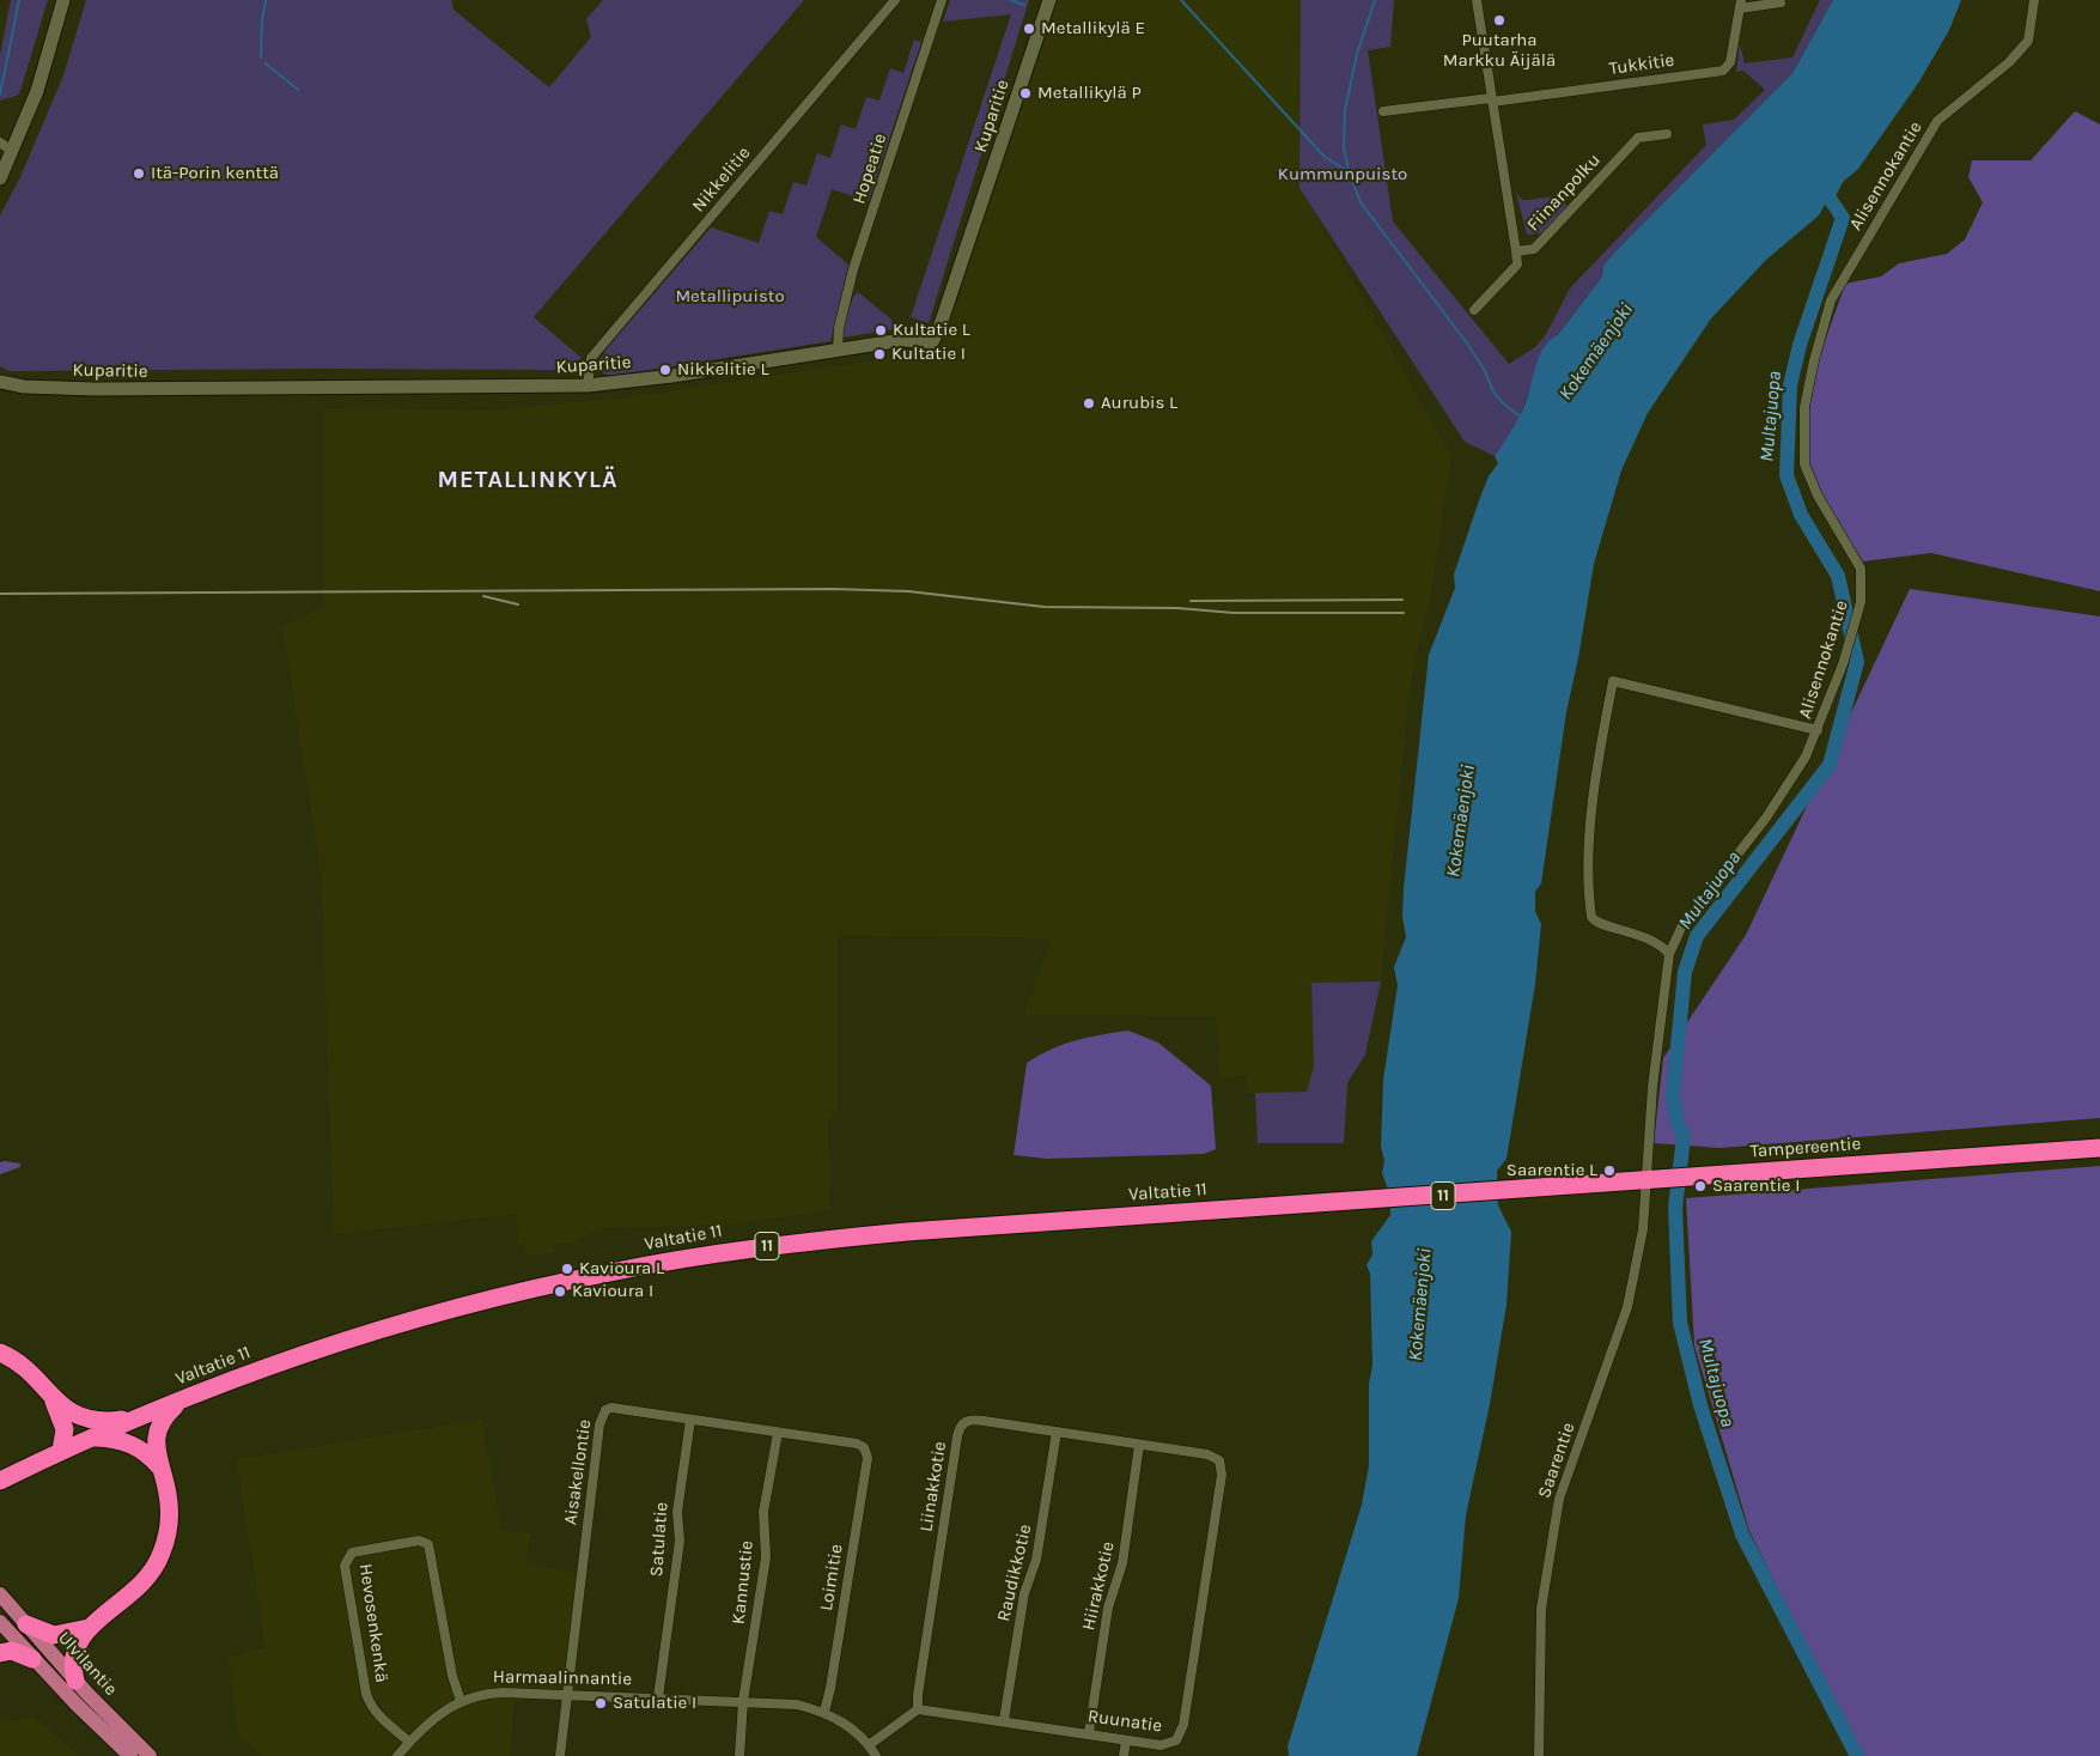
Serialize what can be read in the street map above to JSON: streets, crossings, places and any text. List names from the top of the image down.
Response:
{
  "streets": {
    "highway": ["Tampereentie", "Valtatie 11", "11"],
    "main road": ["Ulvilantie"],
    "street": [
      "Tukkitie",
      "Kuparitie",
      "Hopeatie",
      "Alisennokantie",
      "Nikkelitie",
      "Fiinanpolku",
      "Saarentie",
      "Aisakellontie",
      "Liinakkotie",
      "Satulatie",
      "Raudikkotie",
      "Loimitie",
      "Kannustie",
      "Hiirakkotie",
      "Hevosenkenkä",
      "Harmaalinnantie",
      "Ruunatie"
    ]
  },
  "crossings": [
    ["Kuparitie", "Hopeatie"],
    ["Kuparitie", "Nikkelitie"],
    ["Alisennokantie", "Tampereentie"],
    ["Alisennokantie", "Saarentie"],
    ["Tampereentie", "Valtatie 11"],
    ["Tampereentie", "Saarentie"],
    ["Aisakellontie", "Satulatie"],
    ["Aisakellontie", "Loimitie"],
    ["Aisakellontie", "Kannustie"],
    ["Aisakellontie", "Harmaalinnantie"],
    ["Liinakkotie", "Raudikkotie"],
    ["Liinakkotie", "Hiirakkotie"],
    ["Liinakkotie", "Ruunatie"],
    ["Satulatie", "Harmaalinnantie"],
    ["Raudikkotie", "Ruunatie"],
    ["Loimitie", "Harmaalinnantie"],
    ["Kannustie", "Harmaalinnantie"],
    ["Hiirakkotie", "Ruunatie"],
    ["Hevosenkenkä", "Harmaalinnantie"]
  ],
  "districts": ["METALLINKYLÄ"],
  "water": ["Kokemäenjoki", "Multajuopa"],
  "parks": ["Kummunpuisto", "Metallipuisto"],
  "places": [
    "Puutarha Markku Äijälä",
    "Metallikylä E",
    "Metallikylä P",
    "Itä-Porin kenttä",
    "Kultatie L",
    "Kultatie I",
    "Nikkelitie L",
    "Aurubis L",
    "Saarentie L",
    "Saarentie I",
    "Kavioura L",
    "Kavioura I",
    "Satulatie I"
  ]
}
